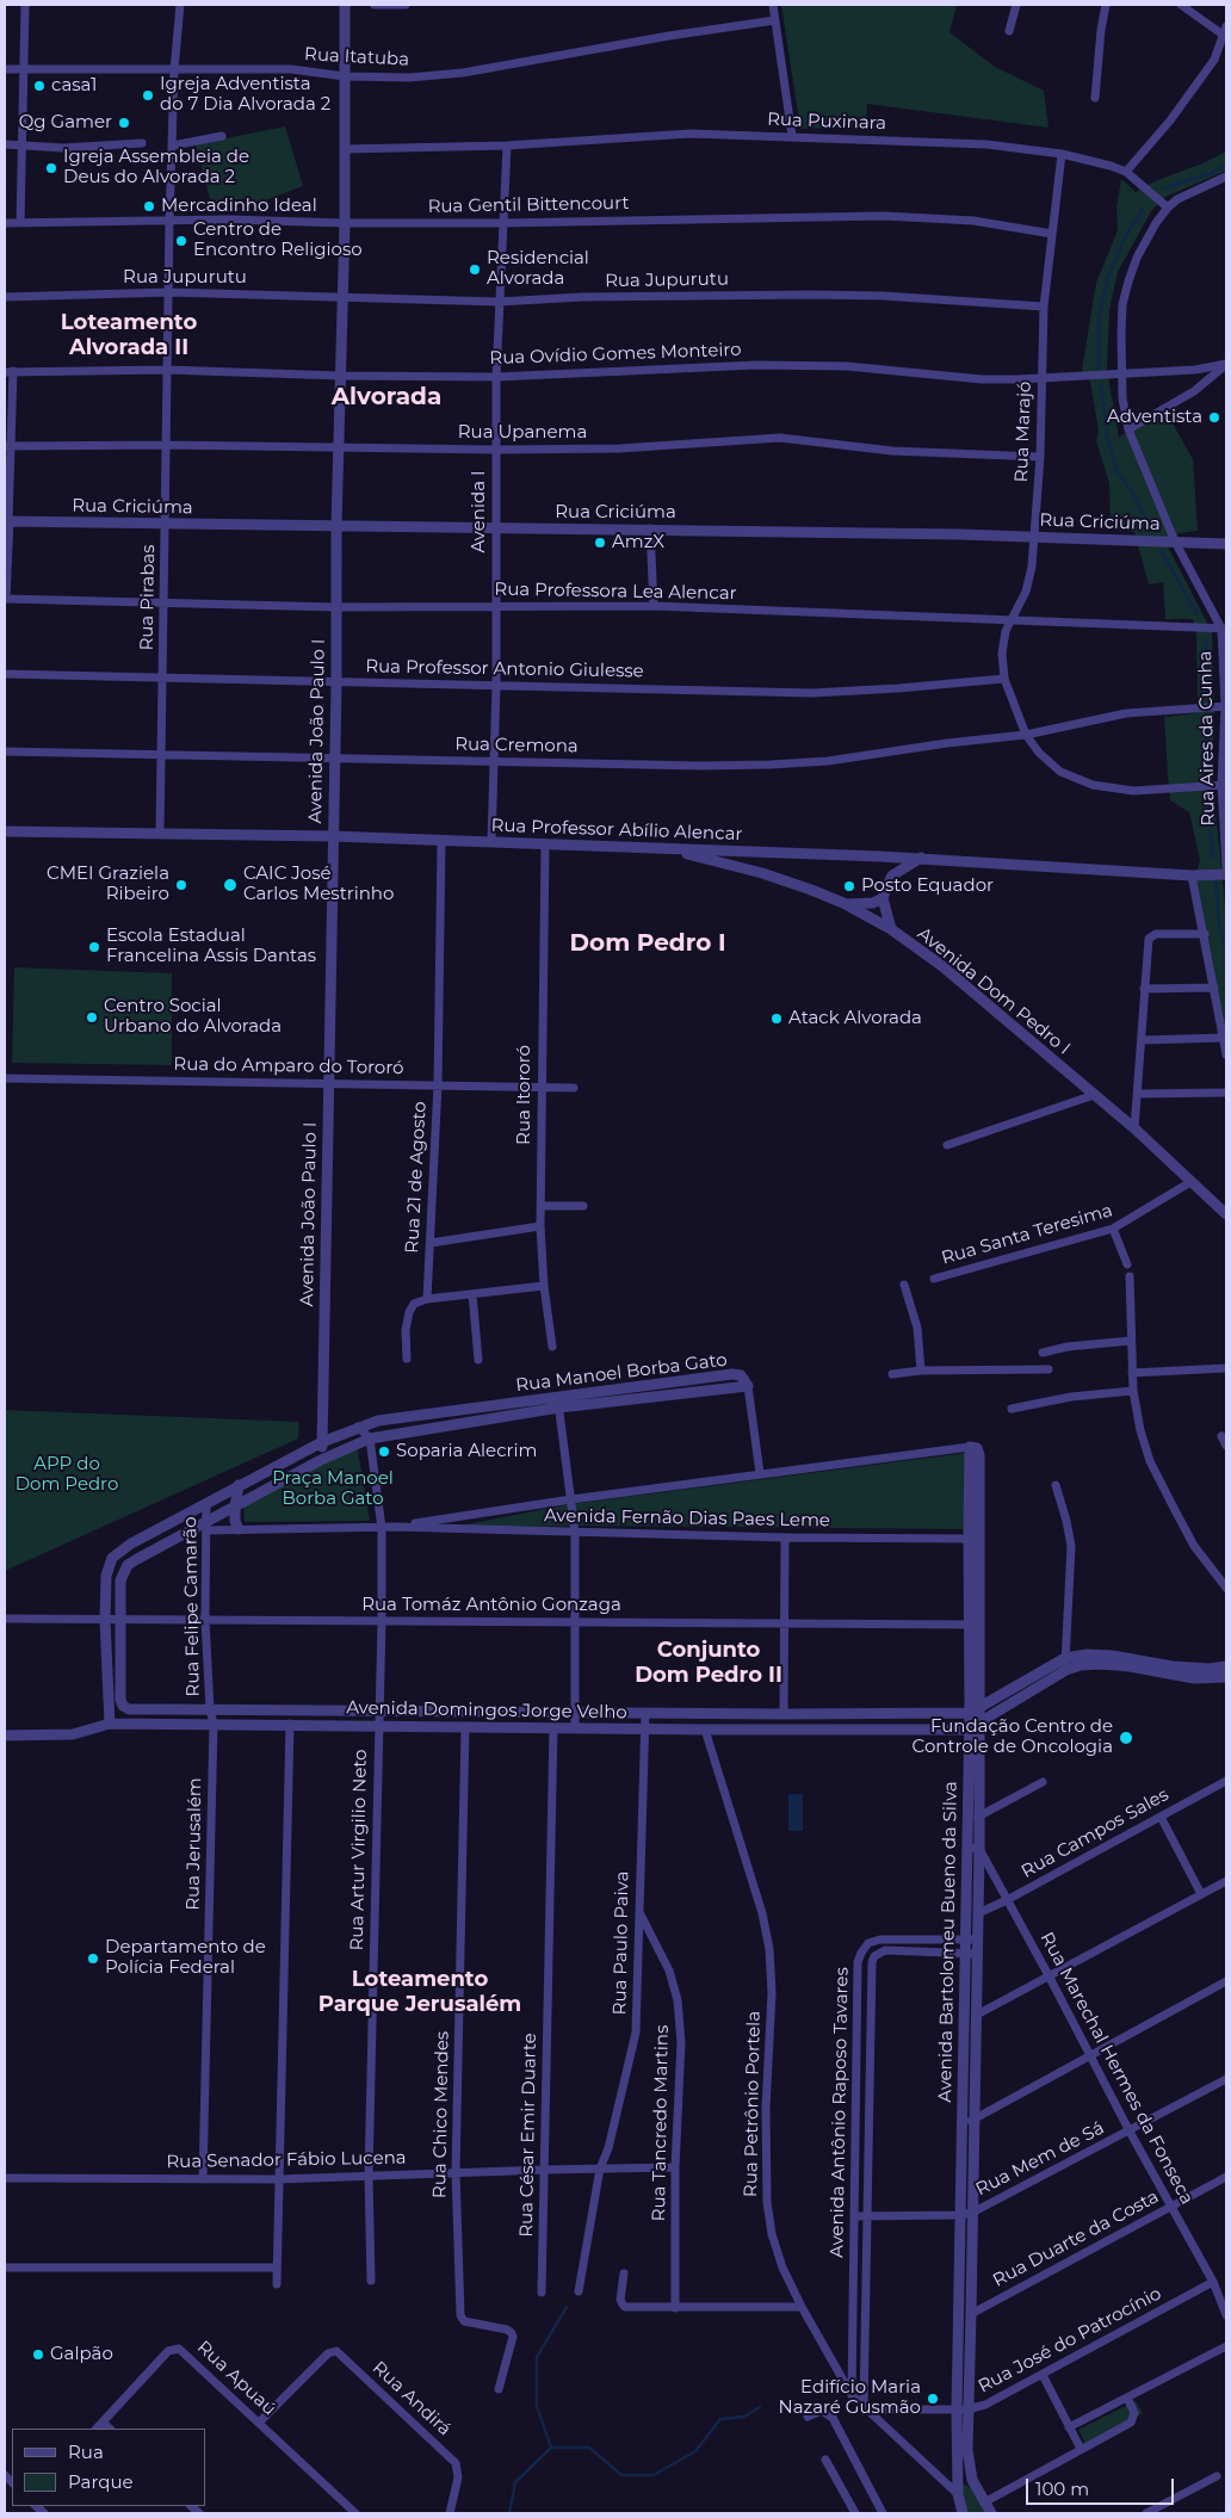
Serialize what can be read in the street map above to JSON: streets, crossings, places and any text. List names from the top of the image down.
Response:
{
  "streets": {
    "street": [
      "Rua Itatuba",
      "Rua Puxinara",
      "Rua Gentil Bittencourt",
      "Rua Jupurutu",
      "Rua Ovídio Gomes Monteiro",
      "Rua Marajó",
      "Rua Upanema",
      "Rua Criciúma",
      "Avenida I",
      "Rua Professora Lea Alencar",
      "Rua Pirabas",
      "Rua Professor Antonio Giulesse",
      "Avenida João Paulo I",
      "Rua Aires da Cunha",
      "Rua Cremona",
      "Rua Professor Abílio Alencar",
      "Avenida Dom Pedro I",
      "Rua do Amparo do Tororó",
      "Rua Itororó",
      "Rua 21 de Agosto",
      "Rua Santa Teresima",
      "Rua Manoel Borba Gato",
      "Avenida Fernão Dias Paes Leme",
      "Rua Tomáz Antônio Gonzaga",
      "Rua Felipe Camarão",
      "Avenida Domingos Jorge Velho",
      "Rua Campos Sales",
      "Rua Jerusalém",
      "Rua Artur Virgilio Neto",
      "Avenida Bartolomeu Bueno da Silva",
      "Rua Paulo Paiva",
      "Rua Marechal Hermes da Fonseca",
      "Rua Petrônio Portela",
      "Avenida Antônio Raposo Tavares",
      "Rua Chico Mendes",
      "Rua Tancredo Martins",
      "Rua César Emir Duarte",
      "Rua Mem de Sá",
      "Rua Senador Fábio Lucena",
      "Rua Duarte da Costa",
      "Rua José do Patrocínio",
      "Rua Apuaú",
      "Rua Andirá"
    ]
  },
  "crossings": [
    ["Rua Itatuba", "Rua Pirabas"],
    ["Rua Itatuba", "Avenida João Paulo I"],
    ["Rua Puxinara", "Rua Marajó"],
    ["Rua Puxinara", "Avenida I"],
    ["Rua Puxinara", "Avenida João Paulo I"],
    ["Rua Gentil Bittencourt", "Rua Marajó"],
    ["Rua Gentil Bittencourt", "Avenida I"],
    ["Rua Gentil Bittencourt", "Rua Pirabas"],
    ["Rua Gentil Bittencourt", "Avenida João Paulo I"],
    ["Rua Jupurutu", "Rua Marajó"],
    ["Rua Jupurutu", "Avenida I"],
    ["Rua Jupurutu", "Rua Pirabas"],
    ["Rua Jupurutu", "Avenida João Paulo I"],
    ["Rua Ovídio Gomes Monteiro", "Rua Marajó"],
    ["Rua Ovídio Gomes Monteiro", "Avenida I"],
    ["Rua Ovídio Gomes Monteiro", "Rua Pirabas"],
    ["Rua Ovídio Gomes Monteiro", "Avenida João Paulo I"],
    ["Rua Ovídio Gomes Monteiro", "Rua Aires da Cunha"],
    ["Rua Marajó", "Rua Upanema"],
    ["Rua Marajó", "Rua Criciúma"],
    ["Rua Marajó", "Rua Professora Lea Alencar"],
    ["Rua Marajó", "Rua Professor Antonio Giulesse"],
    ["Rua Marajó", "Rua Aires da Cunha"],
    ["Rua Marajó", "Rua Cremona"],
    ["Rua Upanema", "Avenida I"],
    ["Rua Upanema", "Rua Pirabas"],
    ["Rua Upanema", "Avenida João Paulo I"],
    ["Rua Criciúma", "Avenida I"],
    ["Rua Criciúma", "Rua Pirabas"],
    ["Rua Criciúma", "Avenida João Paulo I"],
    ["Rua Criciúma", "Rua Aires da Cunha"],
    ["Avenida I", "Rua Professora Lea Alencar"],
    ["Avenida I", "Rua Professor Antonio Giulesse"],
    ["Avenida I", "Rua Cremona"],
    ["Avenida I", "Rua Professor Abílio Alencar"],
    ["Rua Professora Lea Alencar", "Rua Pirabas"],
    ["Rua Professora Lea Alencar", "Avenida João Paulo I"],
    ["Rua Professora Lea Alencar", "Rua Aires da Cunha"],
    ["Rua Pirabas", "Rua Professor Antonio Giulesse"],
    ["Rua Pirabas", "Rua Cremona"],
    ["Rua Pirabas", "Rua Professor Abílio Alencar"],
    ["Rua Professor Antonio Giulesse", "Avenida João Paulo I"],
    ["Avenida João Paulo I", "Rua Cremona"],
    ["Avenida João Paulo I", "Rua Professor Abílio Alencar"],
    ["Avenida João Paulo I", "Rua do Amparo do Tororó"],
    ["Avenida João Paulo I", "Rua Manoel Borba Gato"],
    ["Rua Aires da Cunha", "Rua Cremona"],
    ["Rua Professor Abílio Alencar", "Avenida Dom Pedro I"],
    ["Rua Professor Abílio Alencar", "Rua Itororó"],
    ["Rua Professor Abílio Alencar", "Rua 21 de Agosto"],
    ["Avenida Dom Pedro I", "Rua Santa Teresima"],
    ["Rua do Amparo do Tororó", "Rua Itororó"],
    ["Rua do Amparo do Tororó", "Rua 21 de Agosto"],
    ["Rua Manoel Borba Gato", "Avenida Fernão Dias Paes Leme"],
    ["Rua Manoel Borba Gato", "Rua Tomáz Antônio Gonzaga"],
    ["Rua Manoel Borba Gato", "Rua Felipe Camarão"],
    ["Rua Manoel Borba Gato", "Avenida Domingos Jorge Velho"],
    ["Rua Manoel Borba Gato", "Rua Artur Virgilio Neto"],
    ["Avenida Fernão Dias Paes Leme", "Rua Felipe Camarão"],
    ["Avenida Fernão Dias Paes Leme", "Rua Artur Virgilio Neto"],
    ["Avenida Fernão Dias Paes Leme", "Avenida Bartolomeu Bueno da Silva"],
    ["Rua Tomáz Antônio Gonzaga", "Rua Felipe Camarão"],
    ["Rua Tomáz Antônio Gonzaga", "Rua Artur Virgilio Neto"],
    ["Rua Tomáz Antônio Gonzaga", "Avenida Bartolomeu Bueno da Silva"],
    ["Rua Felipe Camarão", "Avenida Domingos Jorge Velho"],
    ["Rua Felipe Camarão", "Rua Jerusalém"],
    ["Avenida Domingos Jorge Velho", "Rua Jerusalém"],
    ["Avenida Domingos Jorge Velho", "Rua Artur Virgilio Neto"],
    ["Avenida Domingos Jorge Velho", "Avenida Bartolomeu Bueno da Silva"],
    ["Avenida Domingos Jorge Velho", "Rua Paulo Paiva"],
    ["Avenida Domingos Jorge Velho", "Rua Petrônio Portela"],
    ["Avenida Domingos Jorge Velho", "Rua Chico Mendes"],
    ["Avenida Domingos Jorge Velho", "Rua César Emir Duarte"],
    ["Rua Campos Sales", "Avenida Bartolomeu Bueno da Silva"],
    ["Rua Campos Sales", "Rua Marechal Hermes da Fonseca"],
    ["Rua Jerusalém", "Rua Senador Fábio Lucena"],
    ["Rua Artur Virgilio Neto", "Rua Senador Fábio Lucena"],
    ["Avenida Bartolomeu Bueno da Silva", "Rua Marechal Hermes da Fonseca"],
    ["Avenida Bartolomeu Bueno da Silva", "Rua Petrônio Portela"],
    ["Avenida Bartolomeu Bueno da Silva", "Avenida Antônio Raposo Tavares"],
    ["Avenida Bartolomeu Bueno da Silva", "Rua Mem de Sá"],
    ["Avenida Bartolomeu Bueno da Silva", "Rua Duarte da Costa"],
    ["Avenida Bartolomeu Bueno da Silva", "Rua José do Patrocínio"],
    ["Rua Paulo Paiva", "Rua Tancredo Martins"],
    ["Rua Paulo Paiva", "Rua Senador Fábio Lucena"],
    ["Rua Marechal Hermes da Fonseca", "Rua Mem de Sá"],
    ["Rua Marechal Hermes da Fonseca", "Rua Duarte da Costa"],
    ["Rua Marechal Hermes da Fonseca", "Rua José do Patrocínio"],
    ["Rua Petrônio Portela", "Avenida Antônio Raposo Tavares"],
    ["Rua Petrônio Portela", "Rua José do Patrocínio"],
    ["Avenida Antônio Raposo Tavares", "Rua Mem de Sá"],
    ["Avenida Antônio Raposo Tavares", "Rua José do Patrocínio"],
    ["Rua Chico Mendes", "Rua Senador Fábio Lucena"],
    ["Rua Tancredo Martins", "Rua Senador Fábio Lucena"],
    ["Rua César Emir Duarte", "Rua Senador Fábio Lucena"],
    ["Rua Apuaú", "Rua Andirá"]
  ],
  "districts": [
    "Loteamento Alvorada II",
    "Alvorada",
    "Dom Pedro I",
    "Conjunto Dom Pedro II",
    "Loteamento Parque Jerusalém"
  ],
  "parks": ["APP do Dom Pedro", "Praça Manoel Borba Gato"],
  "places": [
    "casa1",
    "Igreja Adventista do 7 Dia Alvorada 2",
    "Qg Gamer",
    "Igreja Assembleia de Deus do Alvorada 2",
    "Mercadinho Ideal",
    "Centro de Encontro Religioso",
    "Residencial Alvorada",
    "Adventista",
    "AmzX",
    "CMEI Graziela Ribeiro",
    "CAIC José Carlos Mestrinho",
    "Posto Equador",
    "Escola Estadual Francelina Assis Dantas",
    "Centro Social Urbano do Alvorada",
    "Atack Alvorada",
    "Soparia Alecrim",
    "Fundação Centro de Controle de Oncologia",
    "Departamento de Polícia Federal",
    "Galpão",
    "Edifício Maria Nazaré Gusmão"
  ],
  "legend": ["Rua", "Parque"],
  "scale_bar": "100 m"
}
